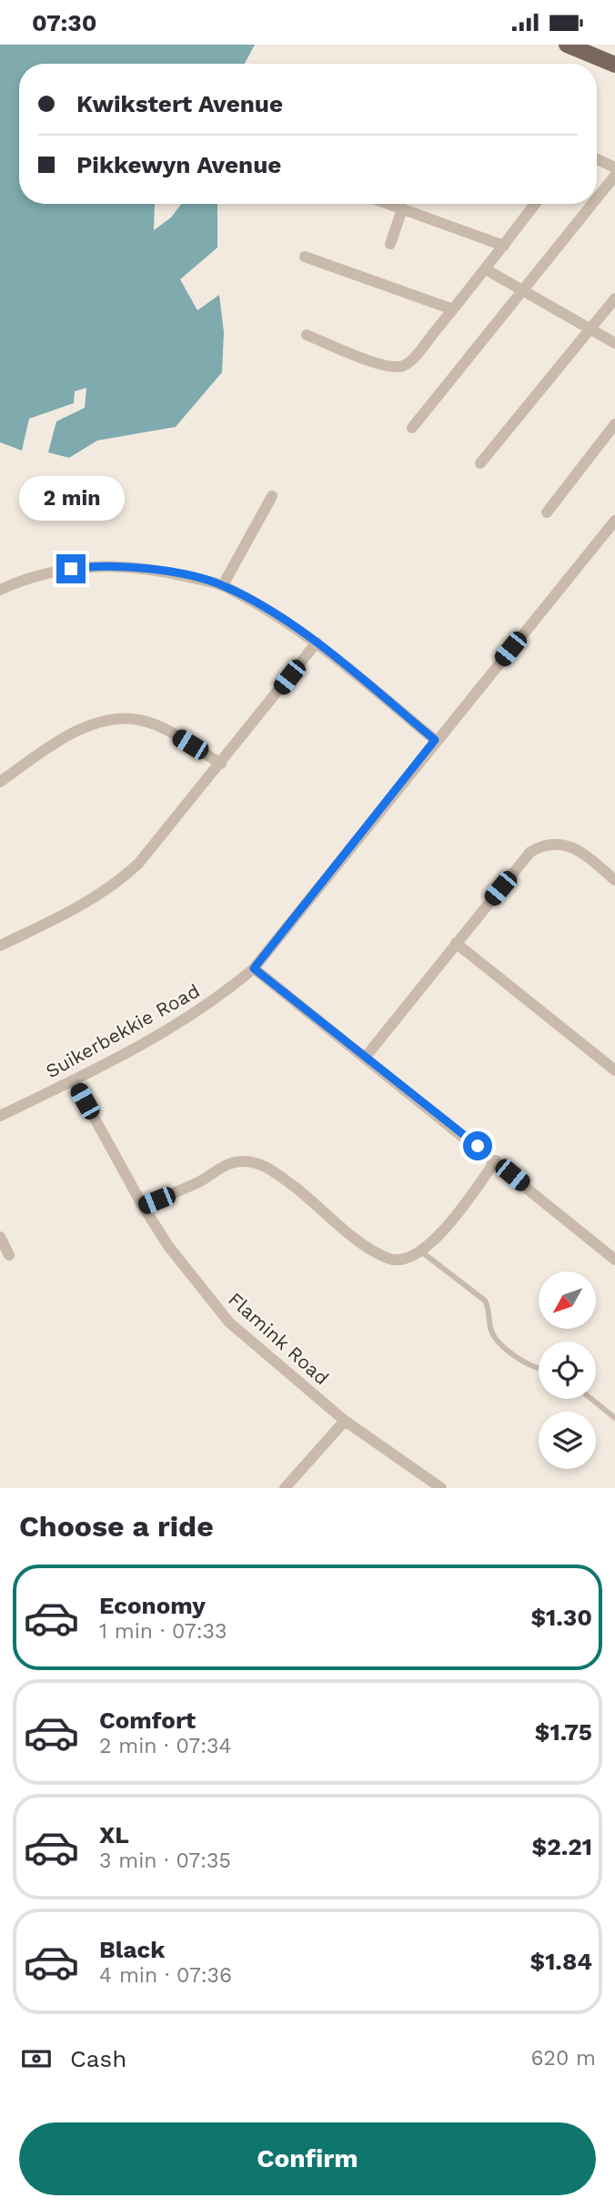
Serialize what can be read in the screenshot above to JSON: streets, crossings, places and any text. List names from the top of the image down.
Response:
{
  "streets": {
    "street": ["Suikerbekkie Road", "Flamink Road"]
  },
  "crossings": [
    ["Suikerbekkie Road", "Flamink Road"]
  ],
  "north": "bottom left",
  "page": {
    "status": "07:30",
    "banner": ["Kwikstert Avenue", "Pikkewyn Avenue"],
    "bubble": "2 min",
    "heading": "Choose a ride",
    "list": [
      {
        "name": "Economy",
        "note": "1 min · 07:33",
        "value": "$1.30"
      },
      {
        "name": "Comfort",
        "note": "2 min · 07:34",
        "value": "$1.75"
      },
      {
        "name": "XL",
        "note": "3 min · 07:35",
        "value": "$2.21"
      },
      {
        "name": "Black",
        "note": "4 min · 07:36",
        "value": "$1.84"
      }
    ],
    "pay": ["Cash", "620 m"],
    "buttons": "Confirm"
  }
}
